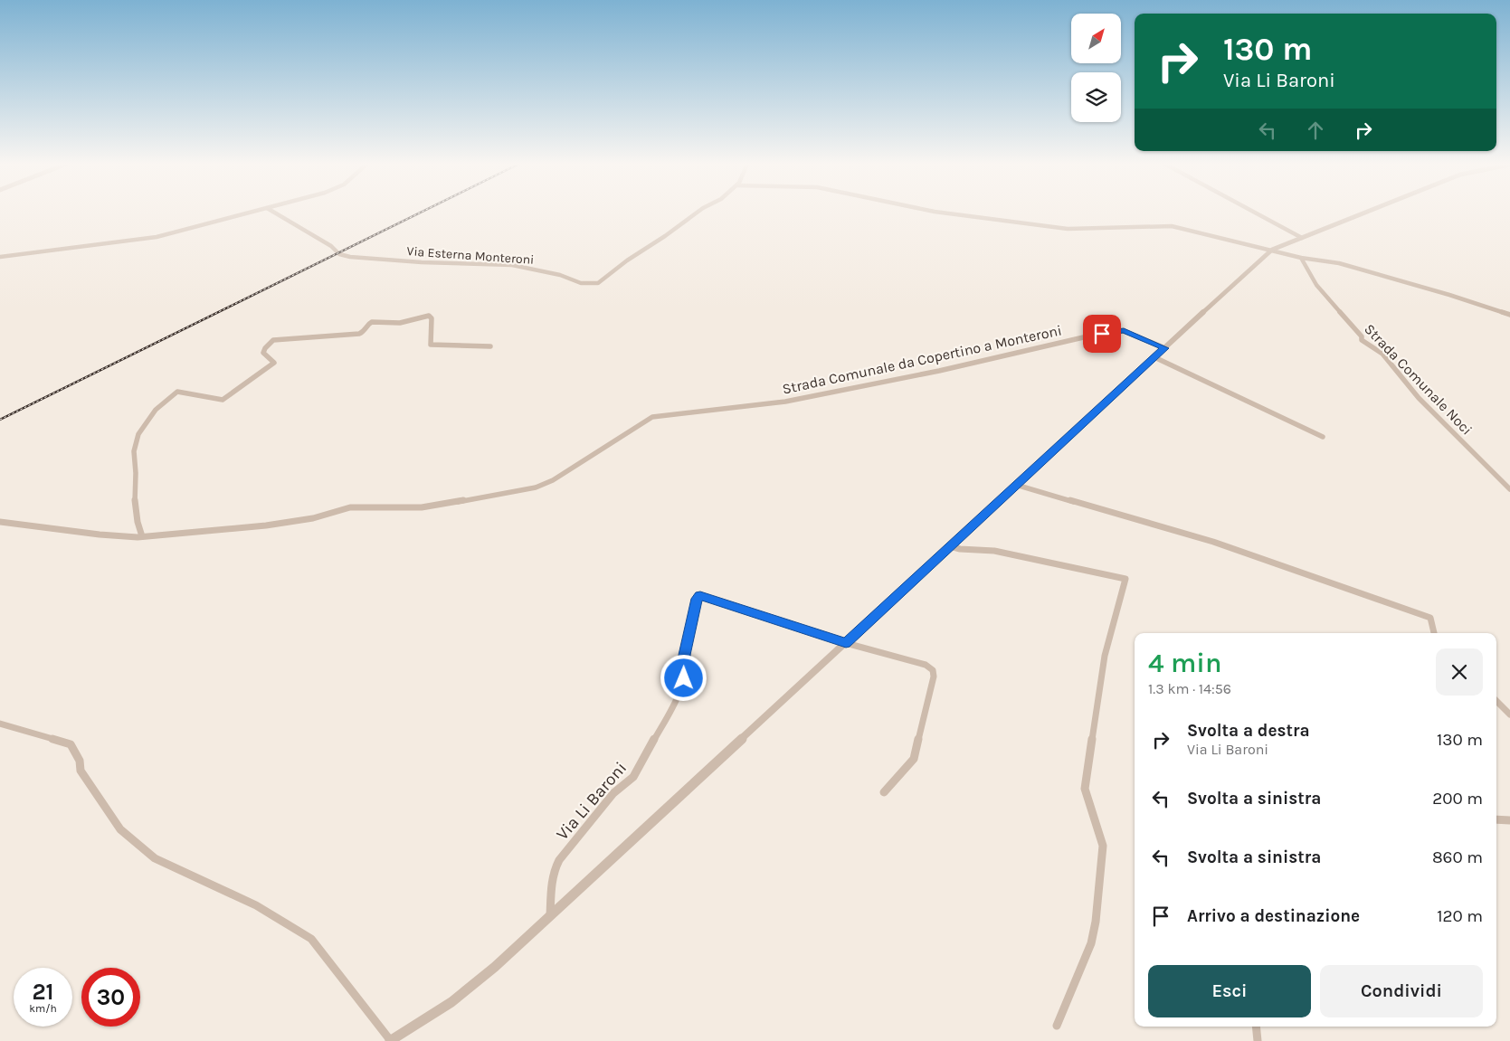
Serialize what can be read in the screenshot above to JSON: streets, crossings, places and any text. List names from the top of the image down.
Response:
{
  "streets": {
    "street": [
      "Via Esterna Monteroni",
      "Strada Comunale da Copertino a Monteroni",
      "Strada Comunale Noci",
      "Via Li Baroni"
    ]
  },
  "north": "top right",
  "page": {
    "turn": ["130 m", "Via Li Baroni"],
    "heading": ["4 min", "1.3 km · 14:56"],
    "list": [
      {
        "name": "Svolta a destra",
        "note": "Via Li Baroni",
        "value": "130 m"
      },
      {
        "name": "Svolta a sinistra",
        "value": "200 m"
      },
      {
        "name": "Svolta a sinistra",
        "value": "860 m"
      },
      {
        "name": "Arrivo a destinazione",
        "value": "120 m"
      }
    ],
    "buttons": ["Esci", "Condividi"],
    "speed": "21 km/h",
    "limit": "30"
  }
}
